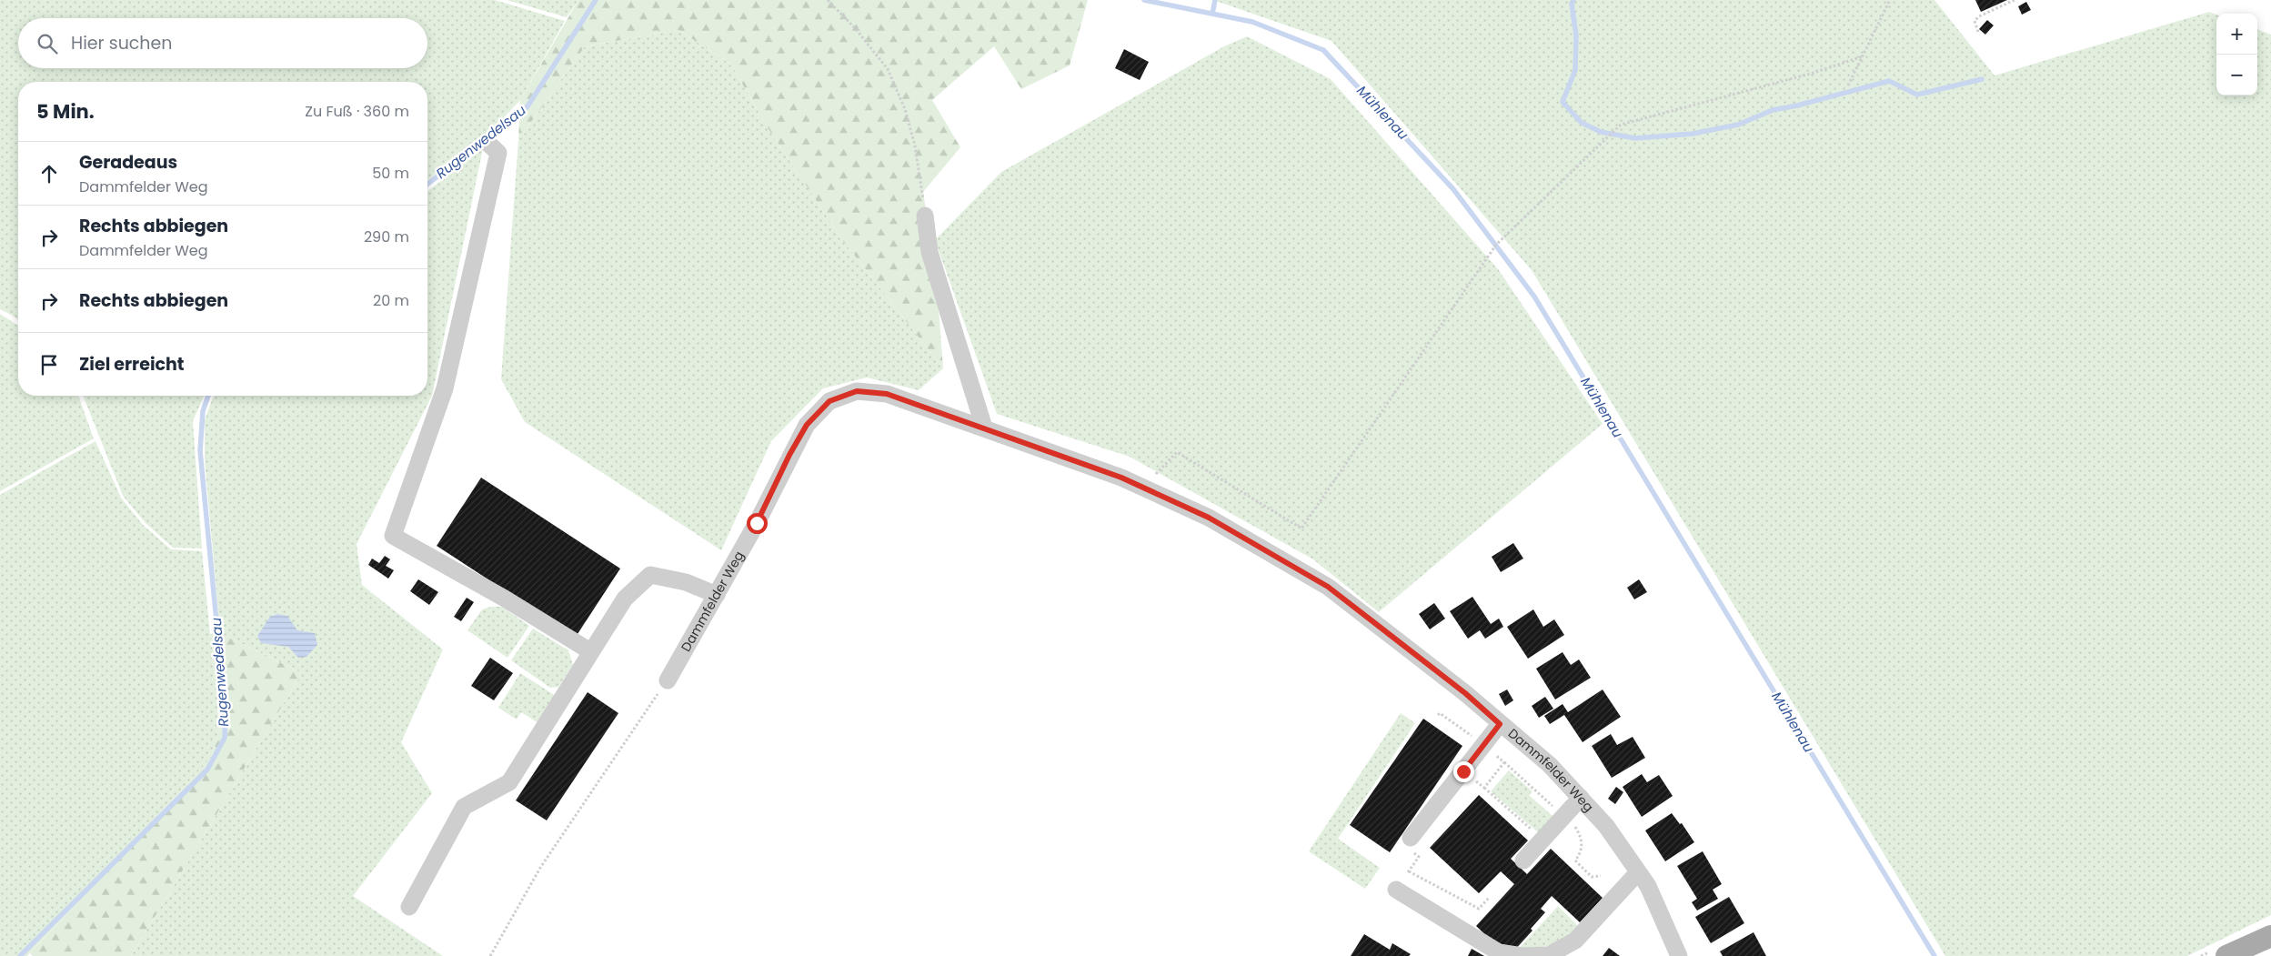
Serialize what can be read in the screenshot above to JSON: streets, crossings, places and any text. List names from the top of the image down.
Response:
{
  "streets": {
    "street": ["Dammfelder Weg"]
  },
  "water": ["Mühlenau", "Rugenwedelsau"],
  "page": {
    "map_buttons": ["+", "−"],
    "search": "Hier suchen",
    "heading": ["5 Min.", "Zu Fuß · 360 m"],
    "list": [
      ["Geradeaus", "Dammfelder Weg", "50 m"],
      ["Rechts abbiegen", "Dammfelder Weg", "290 m"],
      ["Rechts abbiegen", "20 m"],
      "Ziel erreicht"
    ]
  }
}
